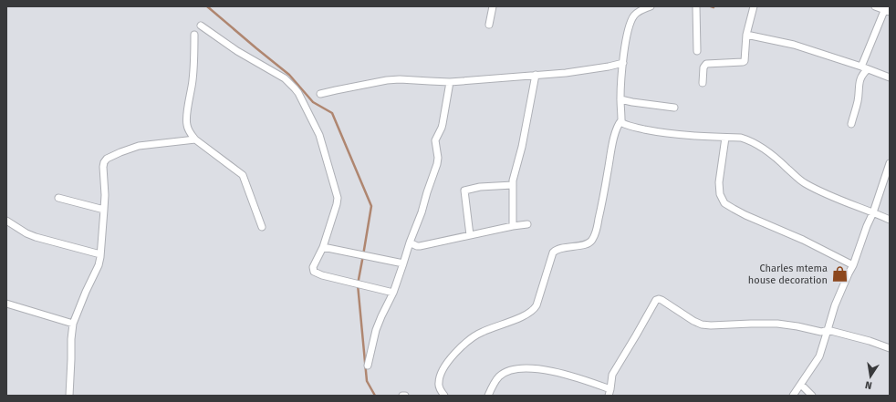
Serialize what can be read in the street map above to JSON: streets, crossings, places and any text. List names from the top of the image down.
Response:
{
  "places": {
    "shop": ["Charles mtema house decoration"]
  },
  "north": "bottom"
}
